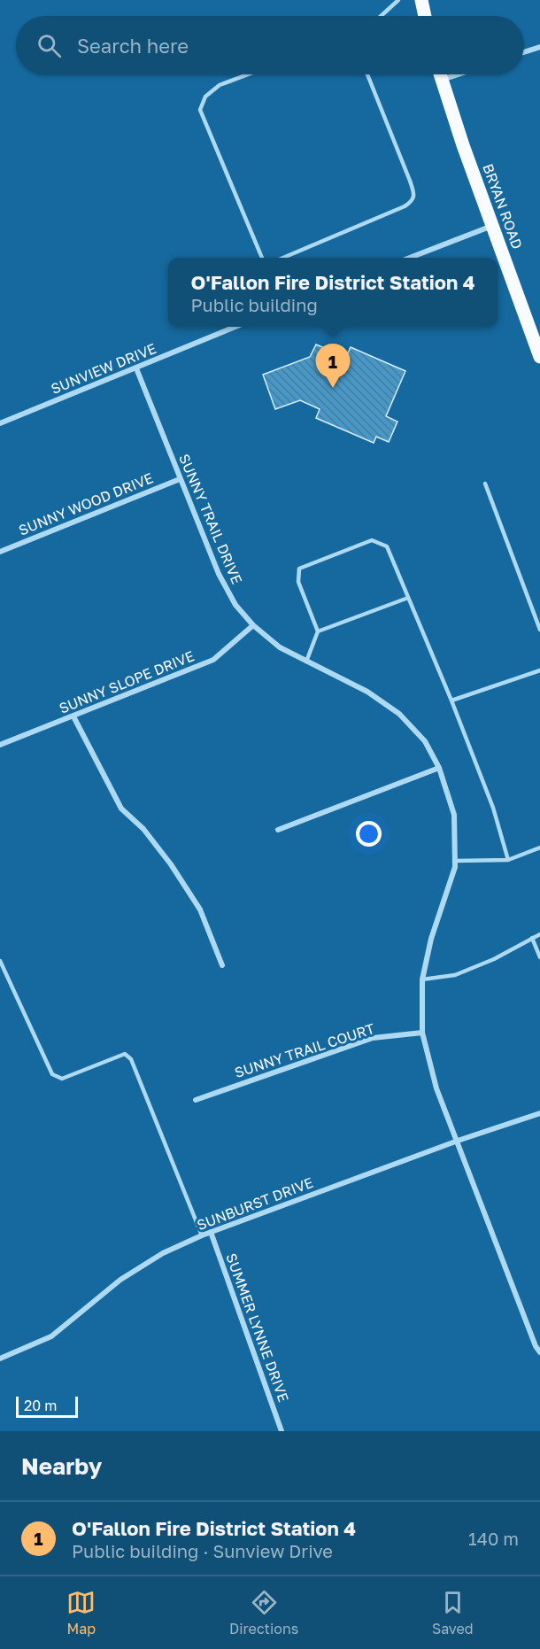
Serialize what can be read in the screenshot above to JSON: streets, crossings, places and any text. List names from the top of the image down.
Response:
{
  "streets": {
    "main road": ["BRYAN ROAD"],
    "street": [
      "SUNVIEW DRIVE",
      "SUNNY WOOD DRIVE",
      "SUNNY TRAIL DRIVE",
      "SUNNY SLOPE DRIVE",
      "SUNNY TRAIL COURT",
      "SUNBURST DRIVE",
      "SUMMER LYNNE DRIVE"
    ]
  },
  "crossings": [
    ["SUNVIEW DRIVE", "SUNNY TRAIL DRIVE"],
    ["SUNNY WOOD DRIVE", "SUNNY TRAIL DRIVE"],
    ["SUNNY TRAIL DRIVE", "SUNNY SLOPE DRIVE"],
    ["SUNNY TRAIL DRIVE", "SUNNY TRAIL COURT"],
    ["SUNNY TRAIL DRIVE", "SUNBURST DRIVE"],
    ["SUNBURST DRIVE", "SUMMER LYNNE DRIVE"]
  ],
  "scale_bar": "20 m",
  "page": {
    "search": "Search here",
    "popup": ["O'Fallon Fire District Station 4", "Public building"],
    "pins": "1",
    "scale": "20 m",
    "heading": "Nearby",
    "list": [
      {
        "mark": "1",
        "name": "O'Fallon Fire District Station 4",
        "note": "Public building · Sunview Drive",
        "value": "140 m"
      }
    ],
    "nav": ["Map", "Directions", "Saved"]
  }
}
